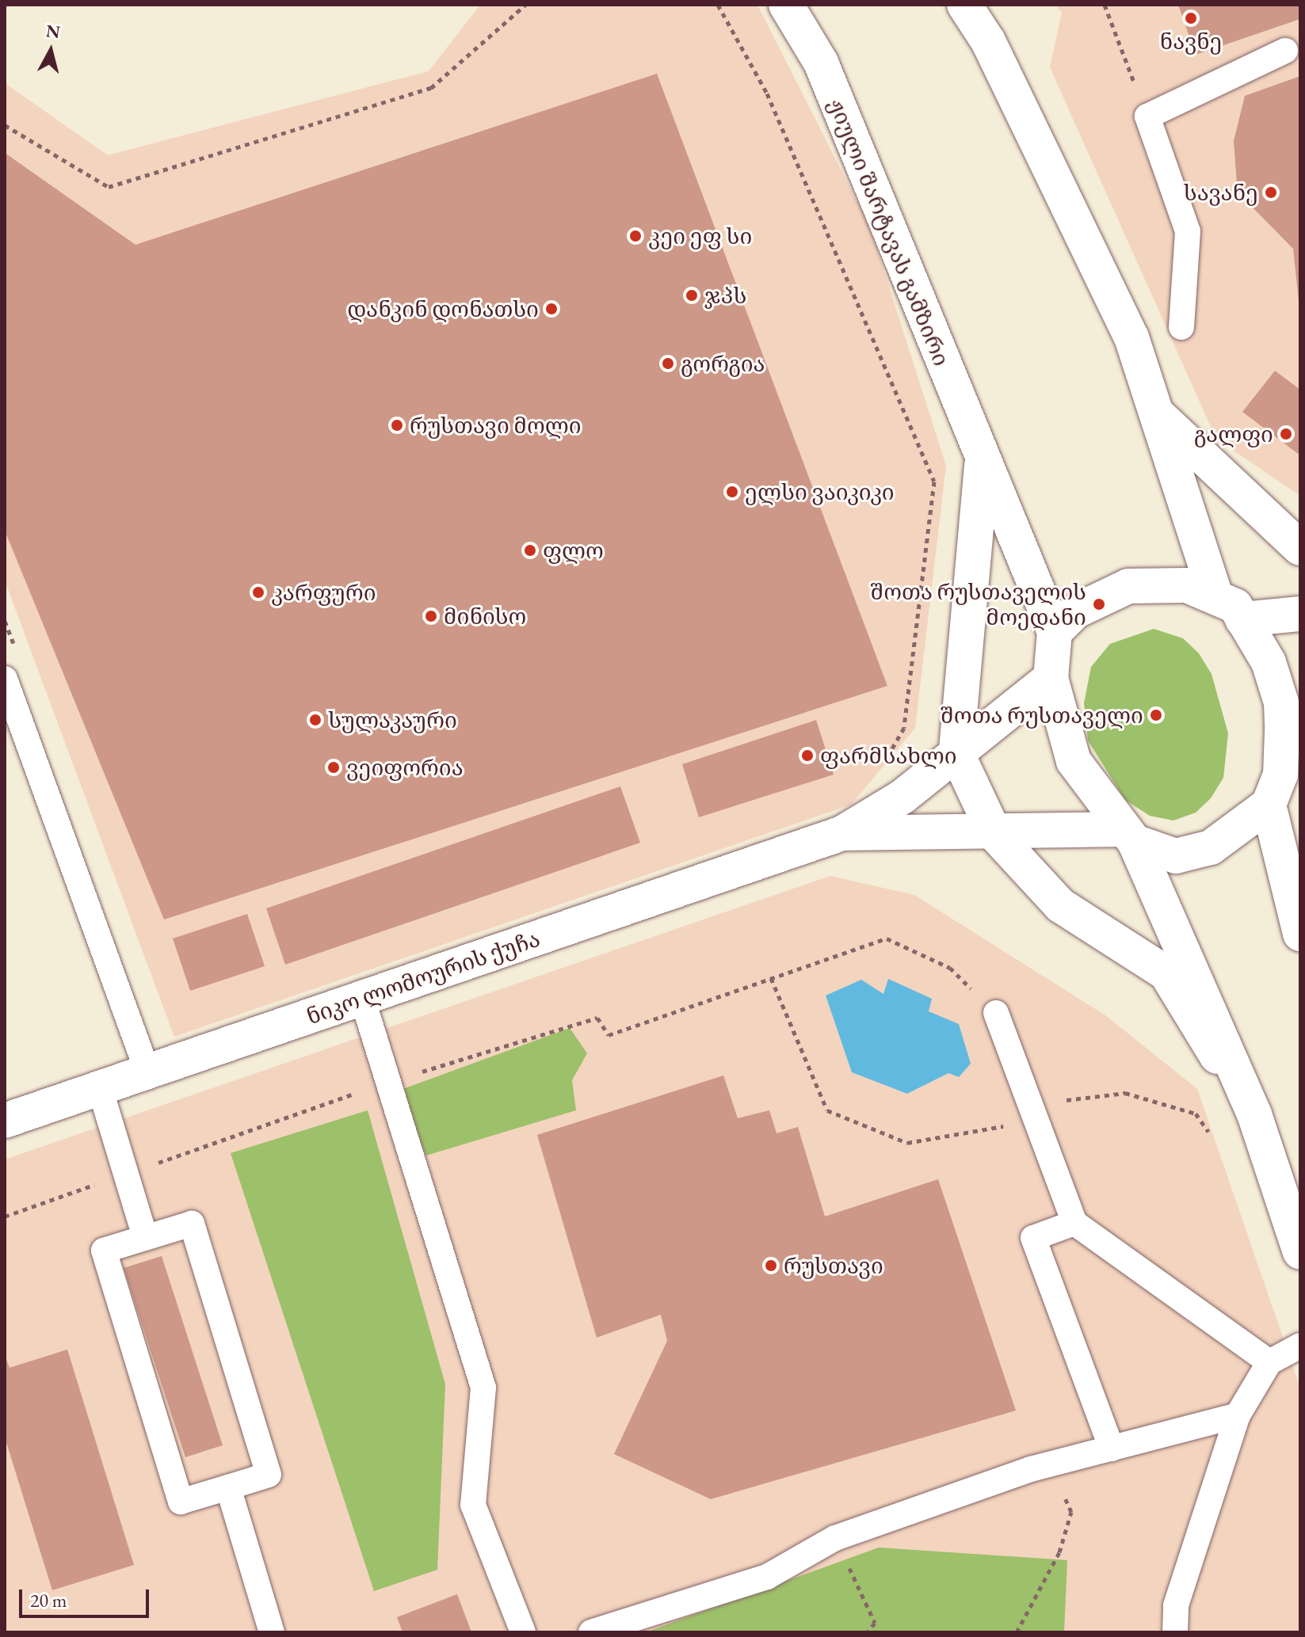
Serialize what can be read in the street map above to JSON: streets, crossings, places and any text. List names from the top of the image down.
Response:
{
  "streets": {
    "main road": ["ჟიული შარტავას გამზირი", "ნიკო ლომოურის ქუჩა"]
  },
  "places": [
    "ნავნე",
    "სავანე",
    "კეი ეფ სი",
    "ჯპს",
    "დანკინ დონათსი",
    "გორგია",
    "რუსთავი მოლი",
    "გალფი",
    "ელსი ვაიკიკი",
    "ფლო",
    "კარფური",
    "შოთა რუსთაველის მოედანი",
    "მინისო",
    "შოთა რუსთაველი",
    "სულაკაური",
    "ფარმსახლი",
    "ვეიფორია",
    "რუსთავი"
  ],
  "scale_bar": "20 m",
  "north": "top"
}
